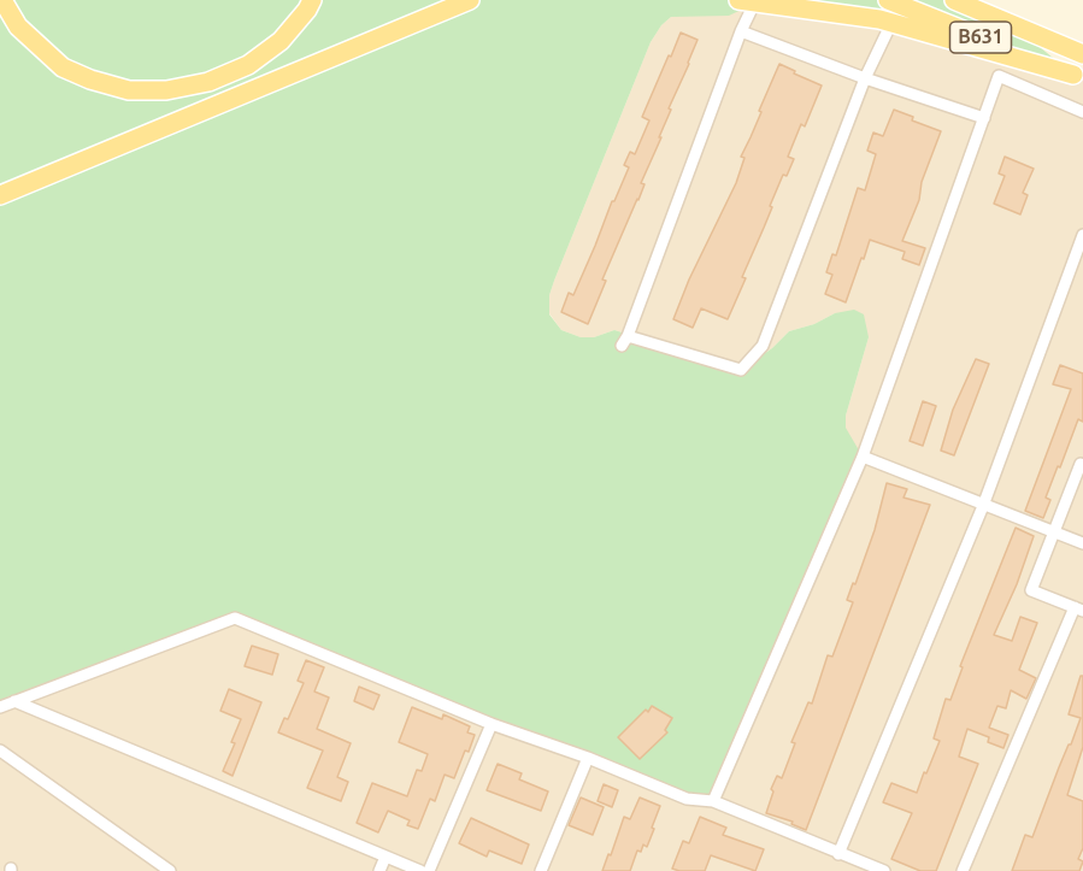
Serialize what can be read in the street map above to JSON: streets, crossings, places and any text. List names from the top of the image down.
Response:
{
  "streets": {
    "main road": ["B631"]
  }
}
